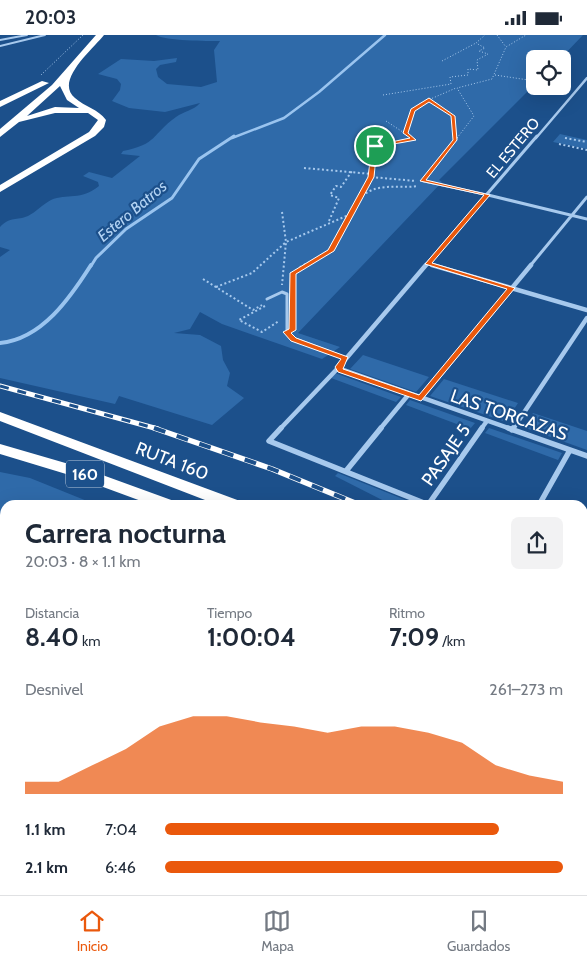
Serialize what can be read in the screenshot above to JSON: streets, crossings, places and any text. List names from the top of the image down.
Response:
{
  "streets": {
    "highway": ["RUTA 160", "160"],
    "street": ["EL ESTERO", "LAS TORCAZAS", "PASAJE 5"]
  },
  "crossings": [
    ["EL ESTERO", "LAS TORCAZAS"],
    ["LAS TORCAZAS", "PASAJE 5"]
  ],
  "water": ["Estero Batros"],
  "page": {
    "status": "20:03",
    "heading": ["Carrera nocturna", "20:03 · 8 × 1.1 km"],
    "stats": [
      ["Distancia", "8.40 km"],
      ["Tiempo", "1:00:04"],
      ["Ritmo", "7:09 /km"]
    ],
    "chart": ["Desnivel", "261–273 m"],
    "list": [
      {
        "name": "1.1 km",
        "note": "7:04"
      },
      {
        "name": "2.1 km",
        "note": "6:46"
      }
    ],
    "tabs": ["Inicio", "Mapa", "Guardados"]
  }
}
